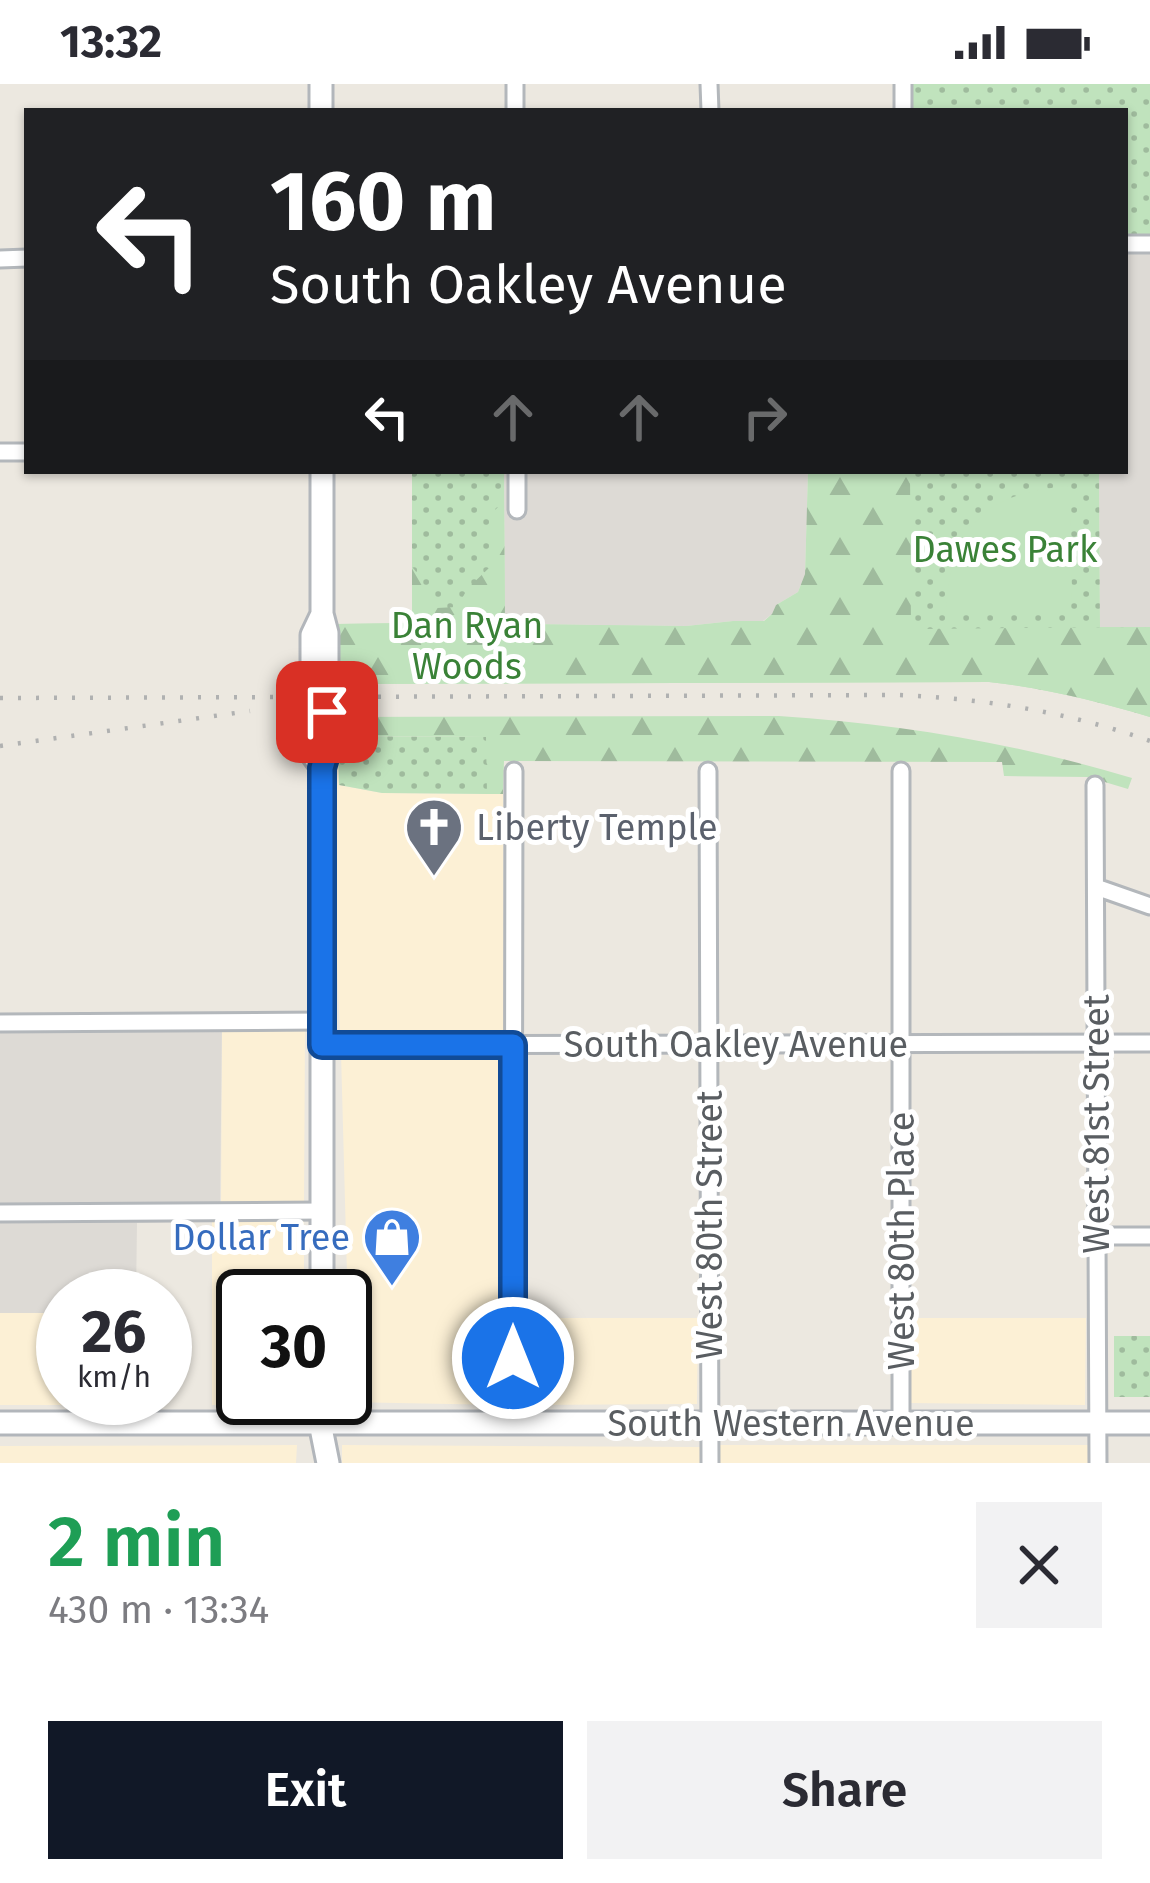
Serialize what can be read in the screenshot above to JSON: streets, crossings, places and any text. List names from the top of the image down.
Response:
{
  "streets": {
    "main road": ["South Western Avenue"],
    "street": [
      "South Oakley Avenue",
      "West 81st Street",
      "West 80th Street",
      "West 80th Place"
    ]
  },
  "crossings": [
    ["South Oakley Avenue", "West 81st Street"],
    ["South Oakley Avenue", "West 80th Street"],
    ["South Oakley Avenue", "West 80th Place"],
    ["West 81st Street", "South Western Avenue"],
    ["West 80th Street", "South Western Avenue"],
    ["West 80th Place", "South Western Avenue"]
  ],
  "parks": ["Dawes Park", "Dan Ryan Woods"],
  "places": {
    "church": ["Liberty Temple"],
    "shop": ["Dollar Tree"]
  },
  "page": {
    "status": "13:32",
    "turn": ["160 m", "South Oakley Avenue"],
    "speed": "26 km/h",
    "limit": "30",
    "heading": ["2 min", "430 m · 13:34"],
    "buttons": ["Exit", "Share"]
  }
}
